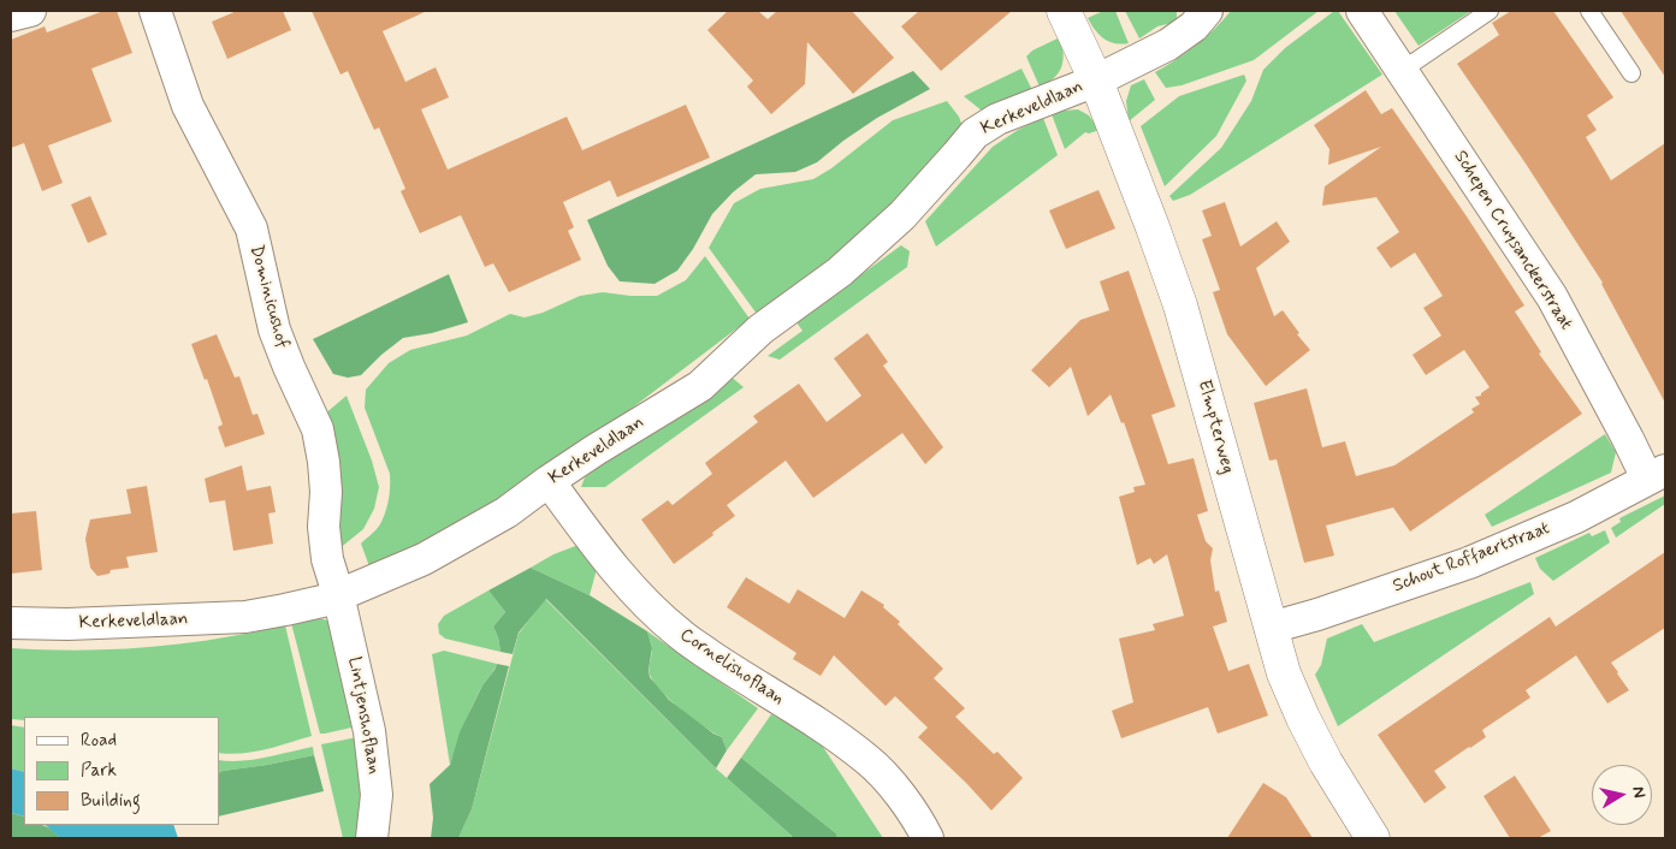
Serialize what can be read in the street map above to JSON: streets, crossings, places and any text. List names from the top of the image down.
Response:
{
  "streets": {
    "street": [
      "Kerkeveldlaan",
      "Schepen Cruysanckerstraat",
      "Dominicushof",
      "Elmpterweg",
      "Schout Roffaertstraat",
      "Cornelishoflaan",
      "Lintjenshoflaan"
    ]
  },
  "crossings": [
    ["Kerkeveldlaan", "Dominicushof"],
    ["Kerkeveldlaan", "Elmpterweg"],
    ["Kerkeveldlaan", "Cornelishoflaan"],
    ["Kerkeveldlaan", "Lintjenshoflaan"],
    ["Schepen Cruysanckerstraat", "Schout Roffaertstraat"],
    ["Dominicushof", "Lintjenshoflaan"],
    ["Elmpterweg", "Schout Roffaertstraat"]
  ],
  "legend": ["Road", "Park", "Building"],
  "north": "right"
}
